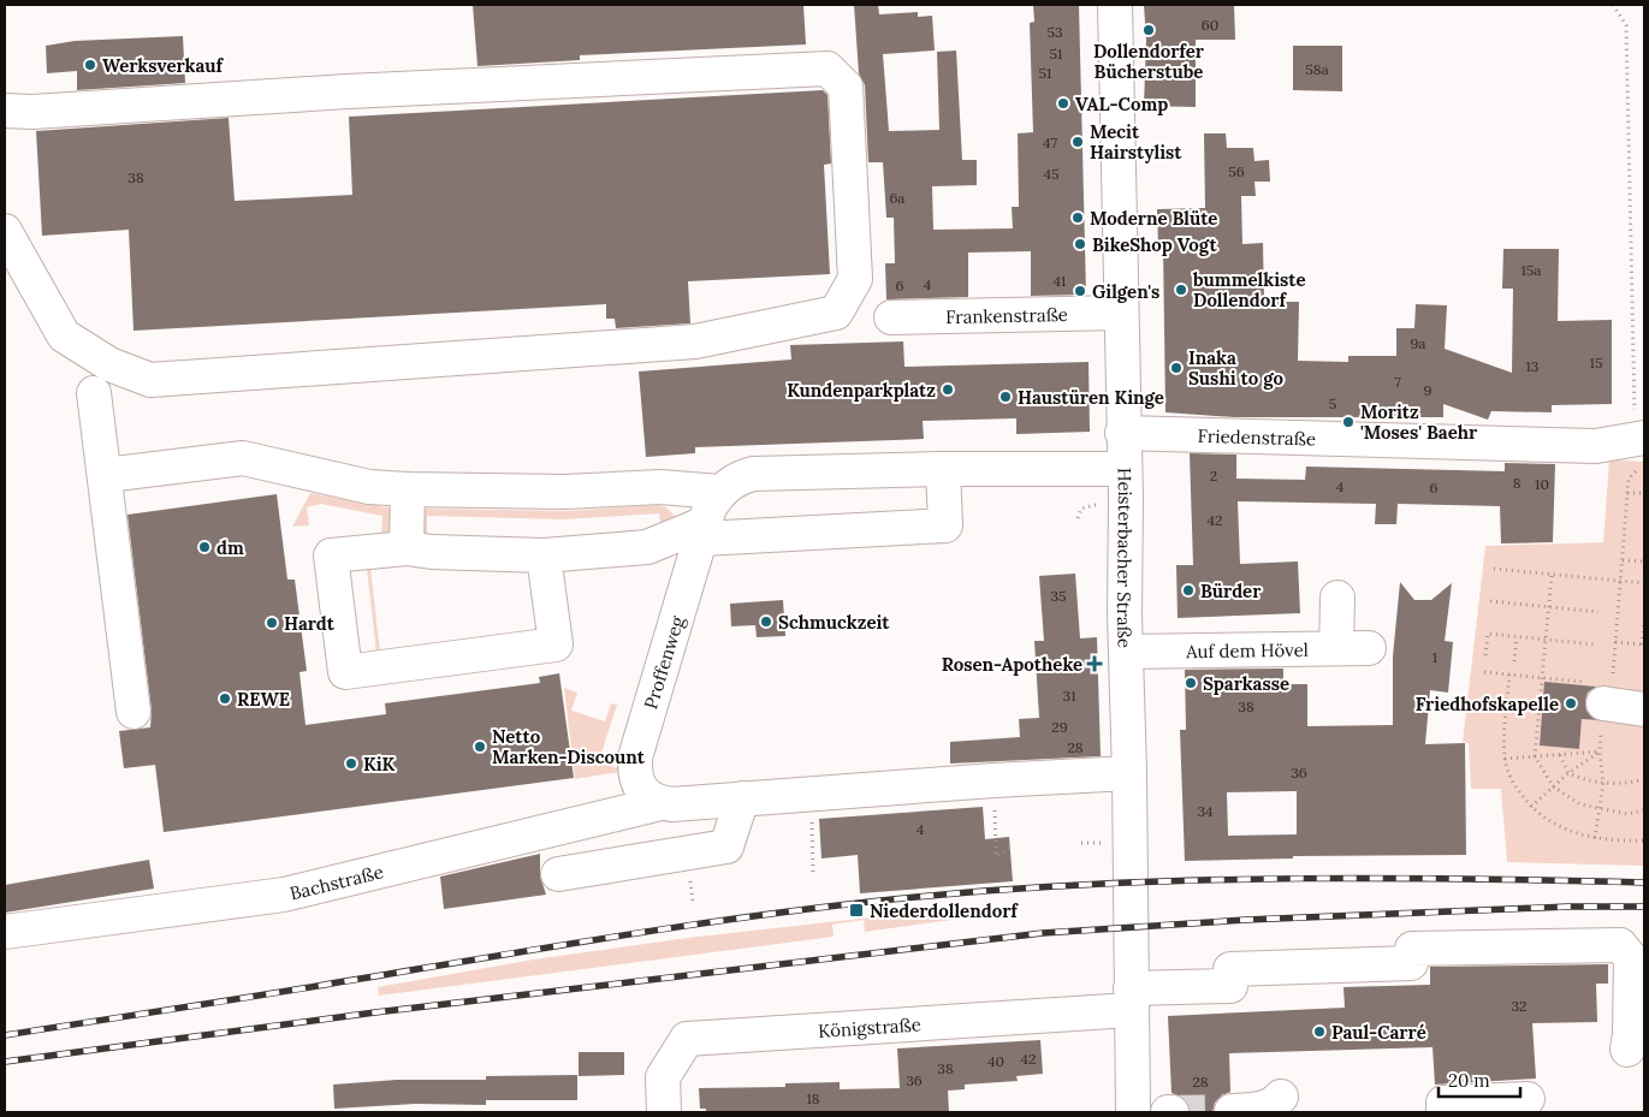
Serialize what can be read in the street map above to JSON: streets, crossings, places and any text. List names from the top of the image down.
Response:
{
  "streets": {
    "street": [
      "Frankenstraße",
      "Friedenstraße",
      "Heisterbacher Straße",
      "Auf dem Hövel",
      "Proffenweg",
      "Bachstraße",
      "Königstraße"
    ]
  },
  "crossings": [
    ["Frankenstraße", "Heisterbacher Straße"],
    ["Friedenstraße", "Heisterbacher Straße"],
    ["Heisterbacher Straße", "Auf dem Hövel"],
    ["Heisterbacher Straße", "Königstraße"],
    ["Proffenweg", "Bachstraße"]
  ],
  "places": {
    "other": [
      "Dollendorfer Bücherstube",
      "Werksverkauf",
      "VAL-Comp",
      "Mecit Hairstylist",
      "Moderne Blüte",
      "BikeShop Vogt",
      "bummelkiste Dollendorf",
      "Gilgen's",
      "Inaka Sushi to go",
      "Kundenparkplatz",
      "Haustüren Kinge",
      "Moritz 'Moses' Baehr",
      "dm",
      "Bürder",
      "Schmuckzeit",
      "Hardt",
      "Sparkasse",
      "REWE",
      "Friedhofskapelle",
      "Netto Marken-Discount",
      "KiK",
      "Paul-Carré"
    ],
    "health": ["Rosen-Apotheke"],
    "transit": ["Niederdollendorf"]
  },
  "house_numbers": [
    "60",
    "53",
    "51",
    "58a",
    "51",
    "47",
    "56",
    "45",
    "38",
    "6a",
    "15a",
    "41",
    "4",
    "6",
    "9a",
    "15",
    "13",
    "7",
    "9",
    "5",
    "2",
    "8",
    "10",
    "4",
    "6",
    "42",
    "35",
    "1",
    "31",
    "38",
    "29",
    "28",
    "36",
    "34",
    "4",
    "32",
    "42",
    "40",
    "38",
    "36",
    "28",
    "18"
  ],
  "scale_bar": "20 m"
}
